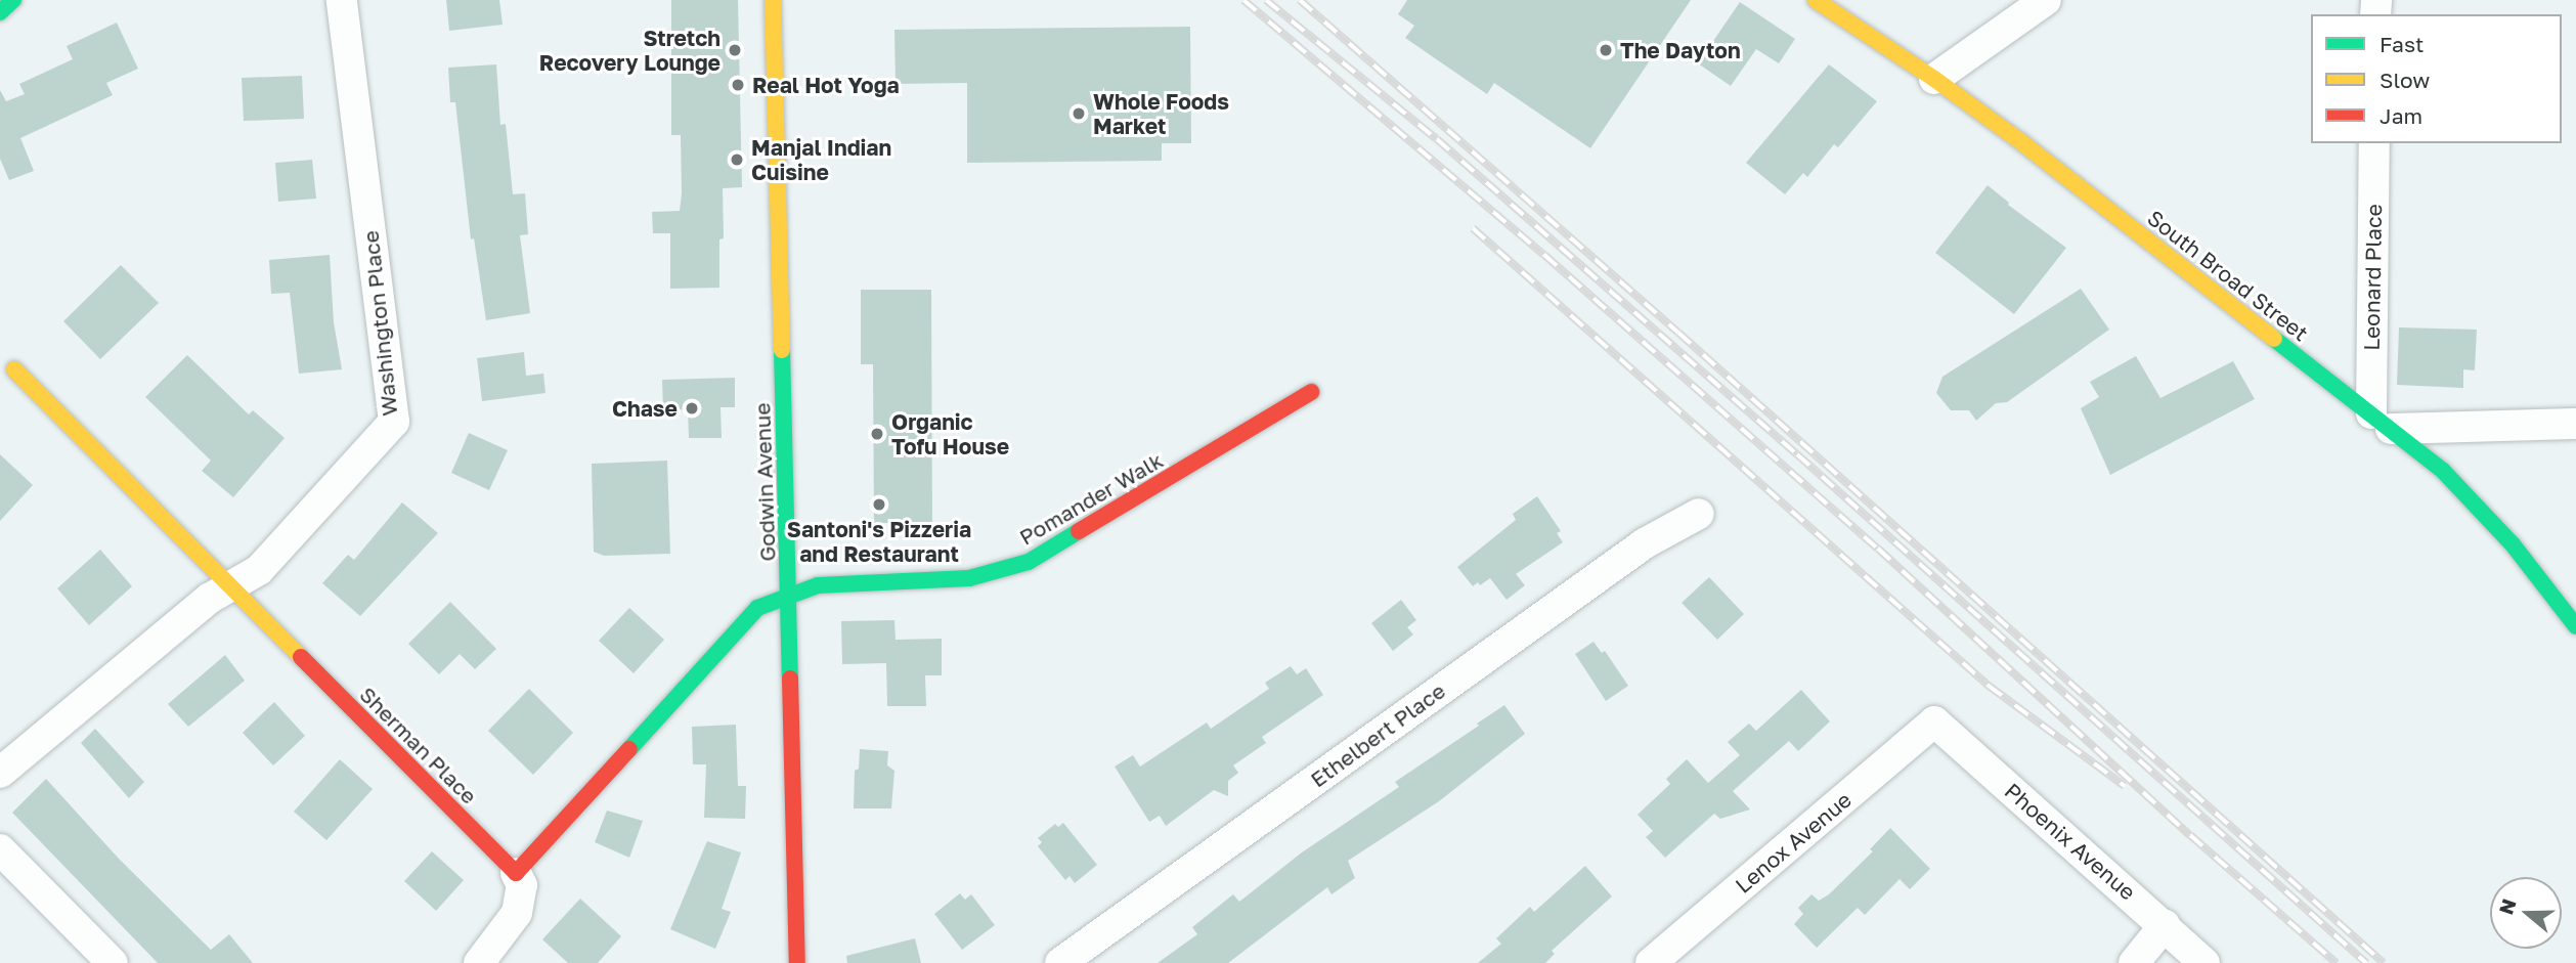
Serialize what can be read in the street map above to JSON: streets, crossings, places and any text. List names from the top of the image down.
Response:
{
  "streets": {
    "street": [
      "South Broad Street",
      "Leonard Place",
      "Washington Place",
      "Godwin Avenue",
      "Pomander Walk",
      "Ethelbert Place",
      "Sherman Place",
      "Phoenix Avenue",
      "Lenox Avenue"
    ]
  },
  "crossings": [
    ["South Broad Street", "Leonard Place"],
    ["Washington Place", "Sherman Place"],
    ["Godwin Avenue", "Pomander Walk"],
    ["Phoenix Avenue", "Lenox Avenue"]
  ],
  "places": [
    "Stretch Recovery Lounge",
    "The Dayton",
    "Real Hot Yoga",
    "Whole Foods Market",
    "Manjal Indian Cuisine",
    "Chase",
    "Organic Tofu House",
    "Santoni's Pizzeria and Restaurant"
  ],
  "legend": ["Fast", "Slow", "Jam"],
  "north": "left"
}
